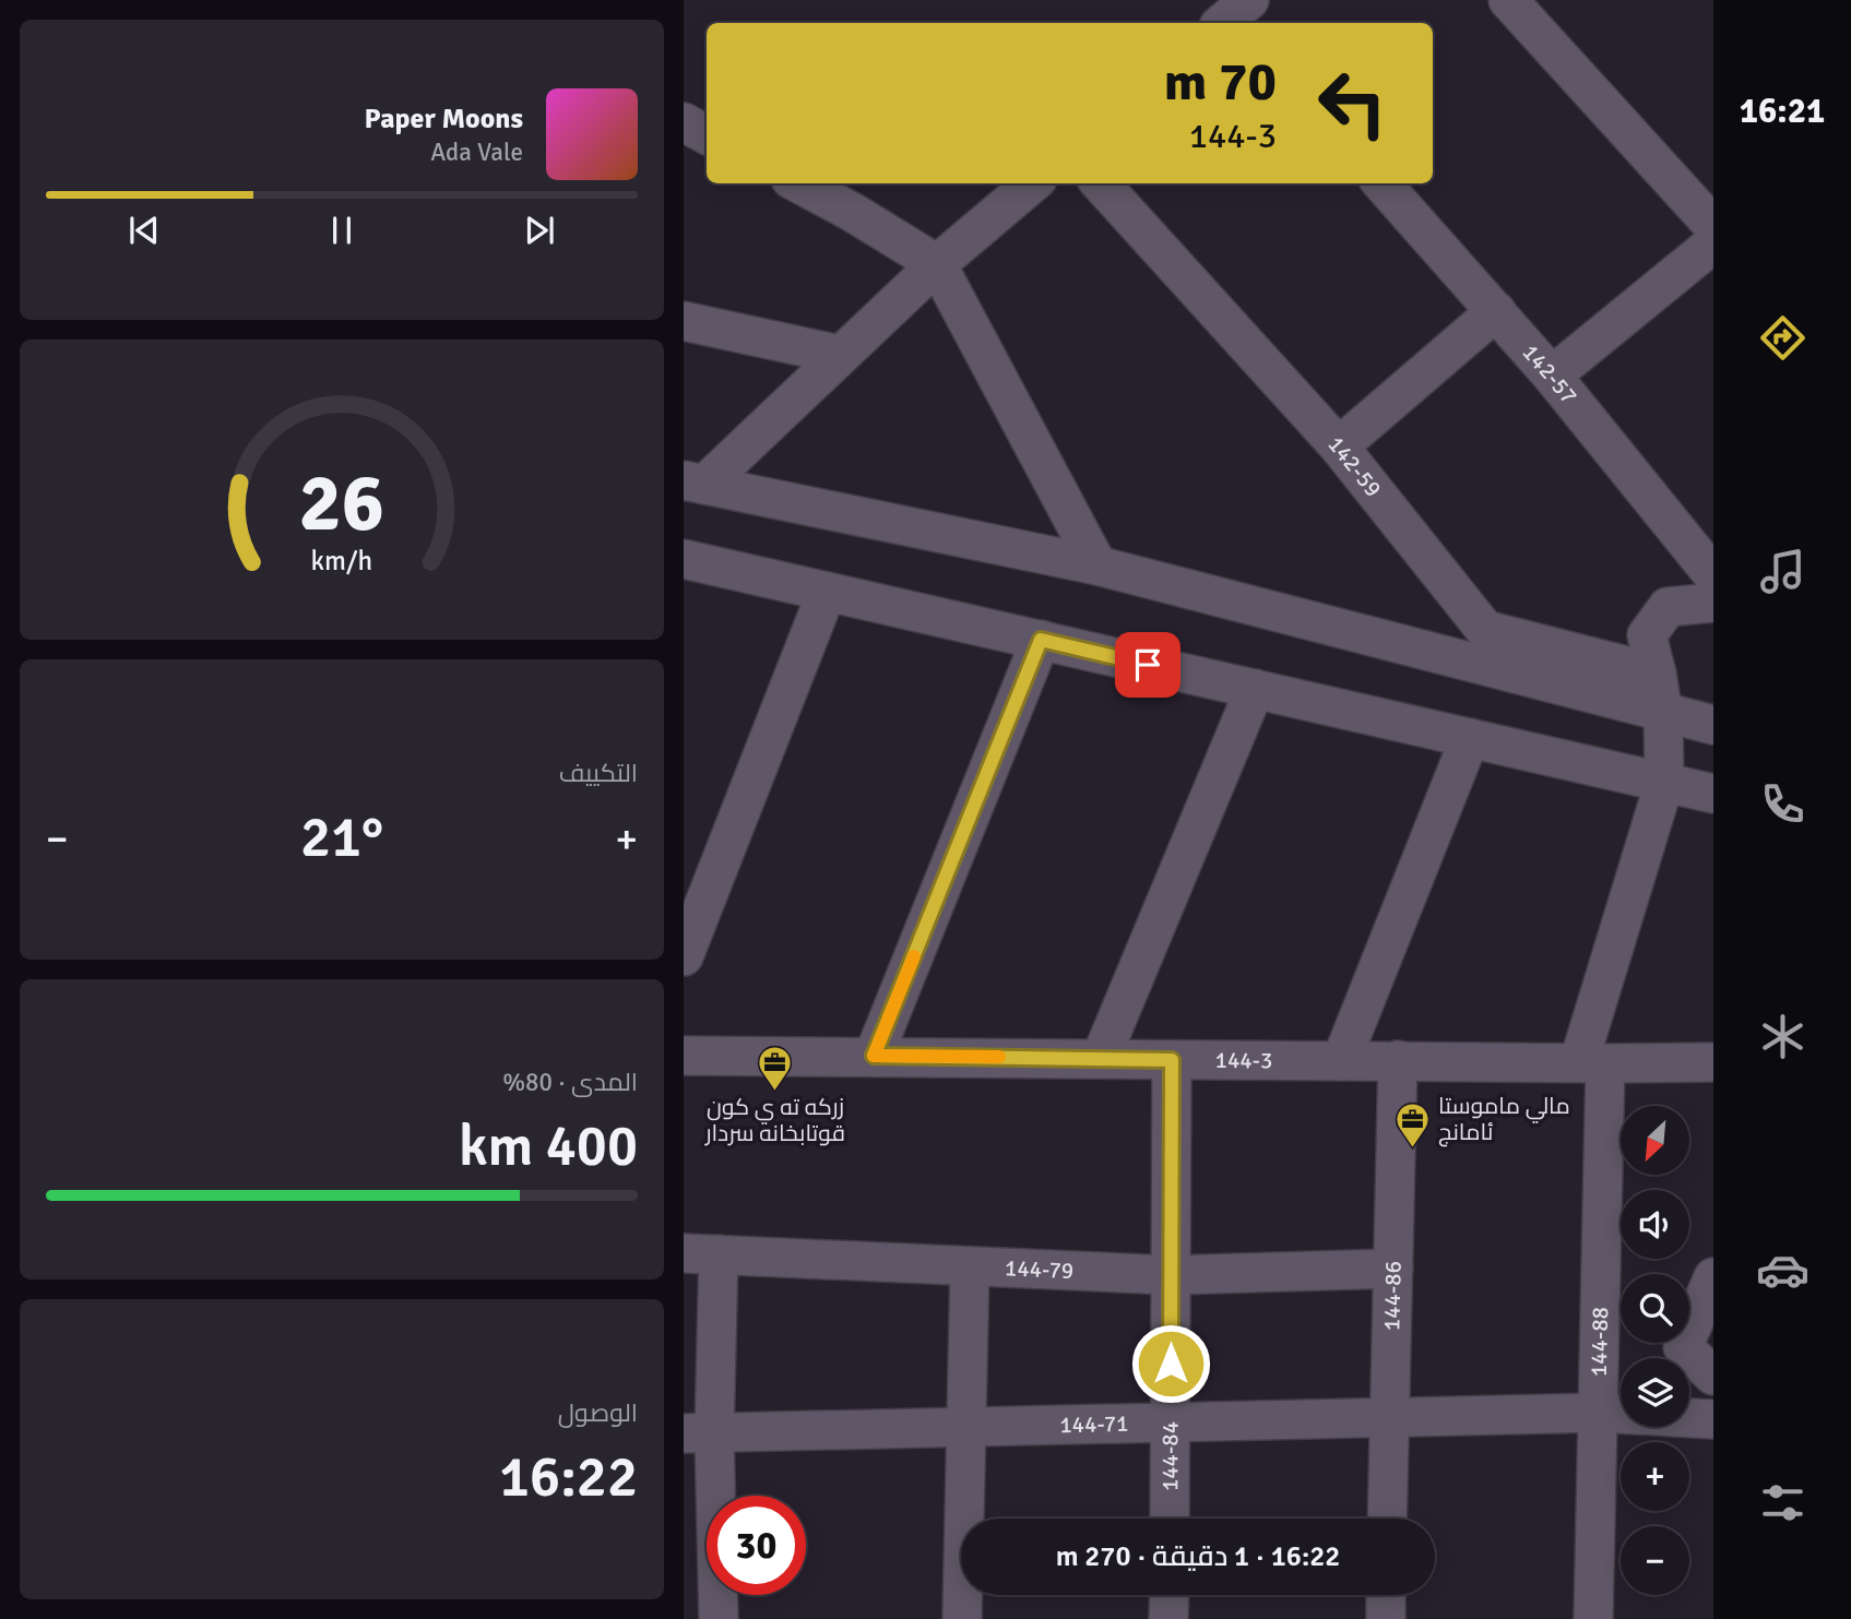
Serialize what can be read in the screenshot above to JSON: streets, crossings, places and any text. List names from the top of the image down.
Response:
{
  "streets": {
    "street": [
      "142-57",
      "142-59",
      "144-3",
      "144-79",
      "144-86",
      "144-88",
      "144-71",
      "144-84"
    ]
  },
  "crossings": [
    ["142-59", "144-88"],
    ["144-3", "144-86"],
    ["144-3", "144-88"],
    ["144-3", "144-84"],
    ["144-79", "144-86"],
    ["144-79", "144-84"],
    ["144-86", "144-71"],
    ["144-88", "144-71"],
    ["144-71", "144-84"]
  ],
  "places": {
    "office": ["زركه ته ي كون قوتابخانه سردار", "مالي ماموستا ئامانج"]
  },
  "north": "bottom left",
  "page": {
    "tabs": "16:21",
    "turn": ["70 m", "144-3"],
    "song": ["Paper Moons", "Ada Vale"],
    "tile": [
      "التكييف",
      ["المدى · 80%", "400 km"],
      ["الوصول", "16:22"]
    ],
    "heat": ["−", "21°", "+"],
    "map_buttons": ["+", "−"],
    "limit": "30",
    "trip": "16:22 · 1 دقيقة · 270 m",
    "gauge": ["26", "km/h"]
  }
}
